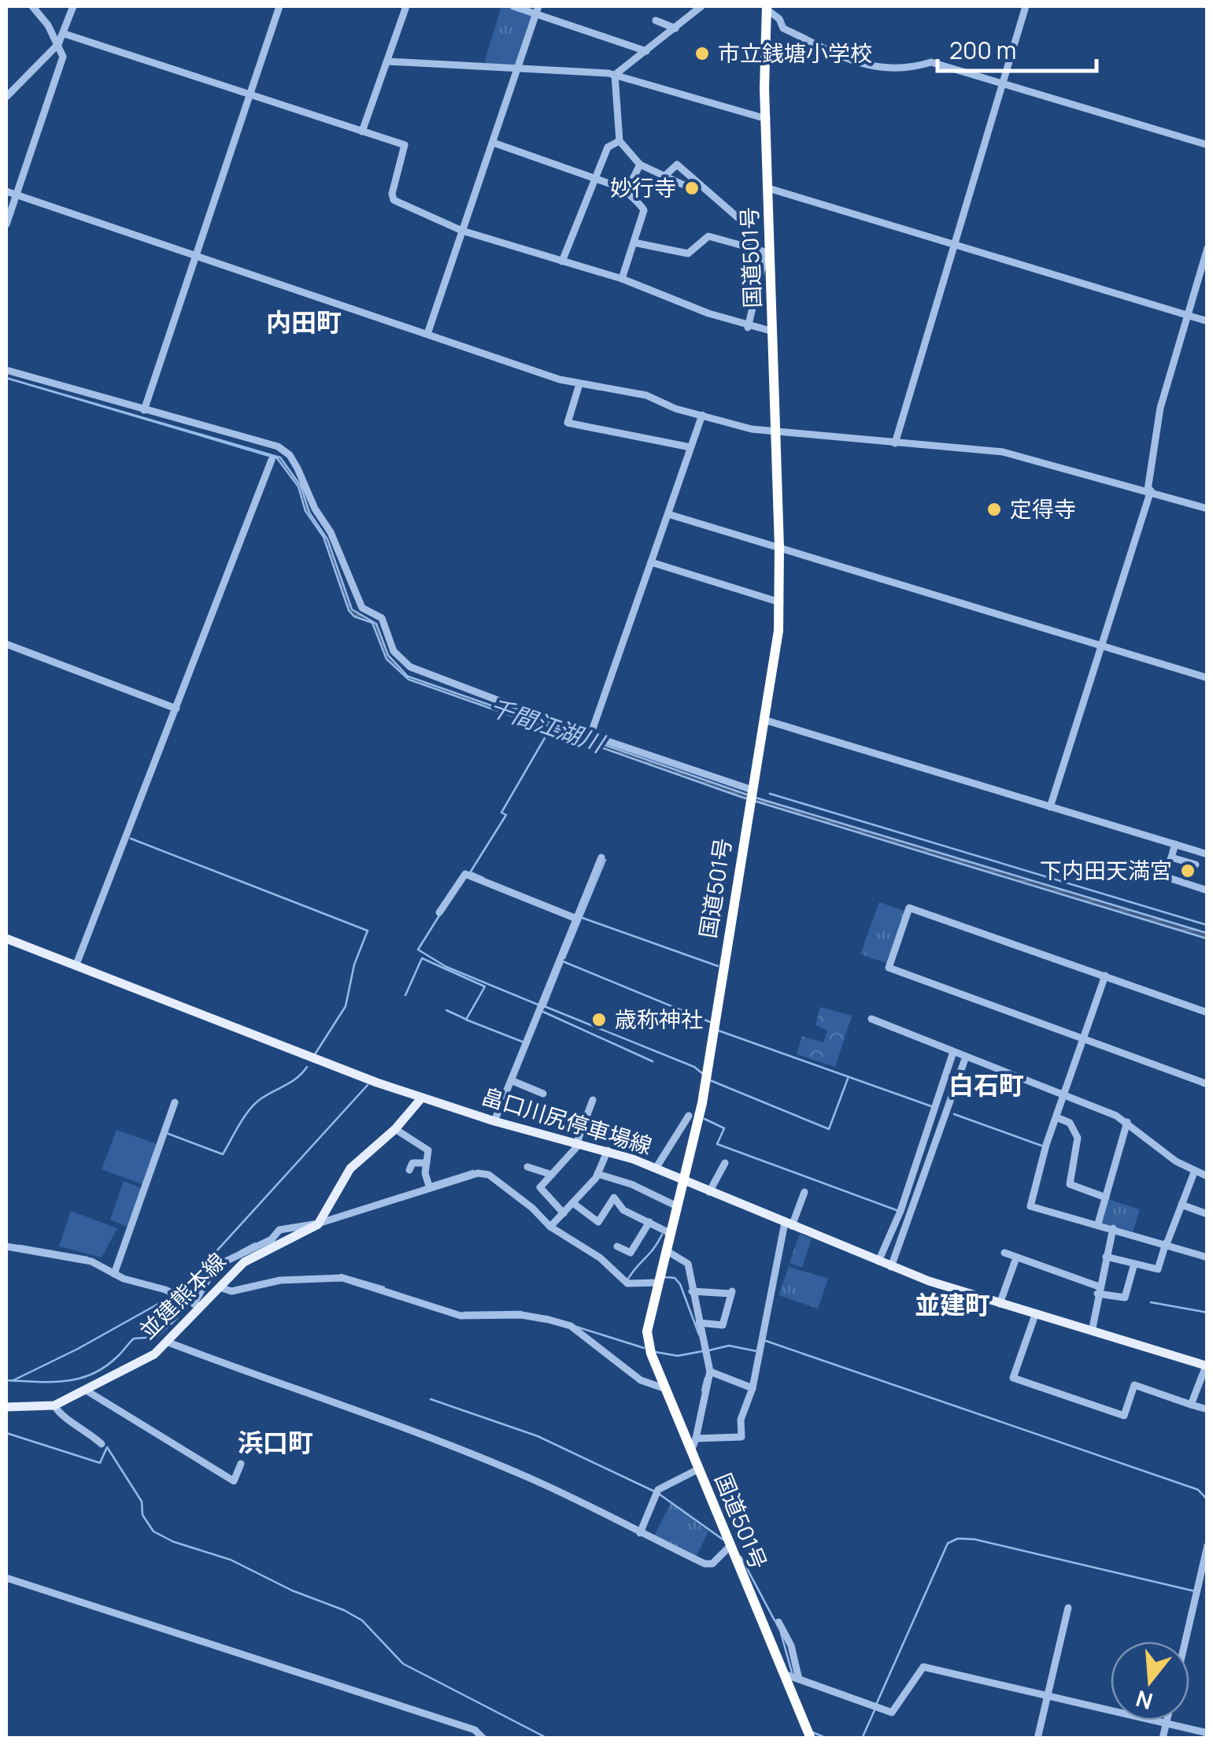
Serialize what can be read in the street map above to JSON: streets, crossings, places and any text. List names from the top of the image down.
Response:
{
  "streets": {
    "highway": ["国道501号"],
    "main road": ["畠口川尻停車場線", "並建熊本線"]
  },
  "crossings": [
    ["国道501号", "畠口川尻停車場線"]
  ],
  "districts": [
    "内田町",
    "白石町",
    "並建町",
    "浜口町"
  ],
  "water": ["千間江湖川"],
  "places": [
    "市立銭塘小学校",
    "妙行寺",
    "定得寺",
    "下内田天満宮",
    "歳称神社"
  ],
  "scale_bar": "200 m",
  "north": "bottom"
}
